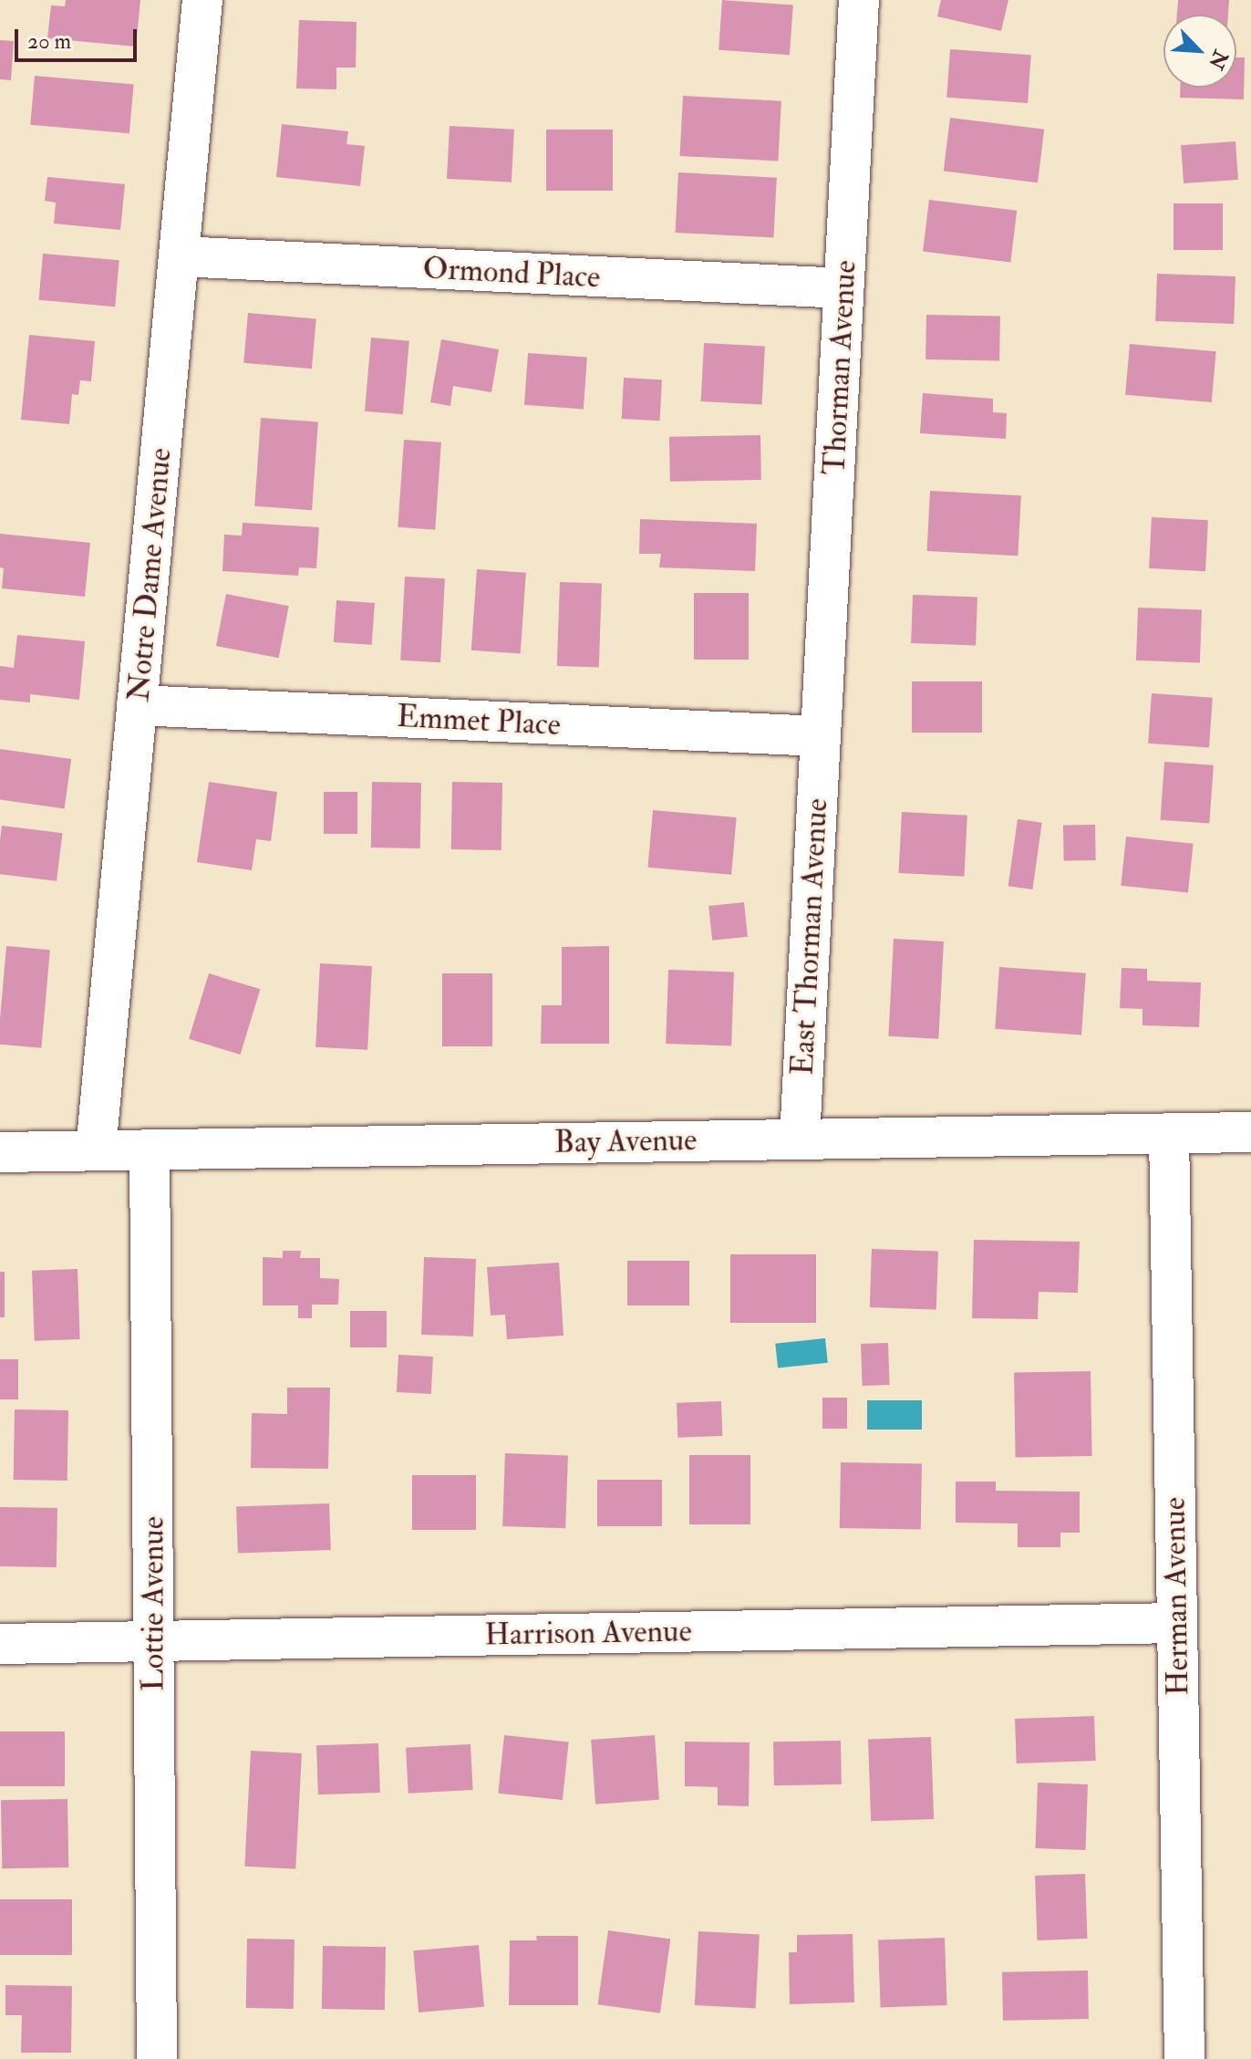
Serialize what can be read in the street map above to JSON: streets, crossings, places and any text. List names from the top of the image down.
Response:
{
  "streets": {
    "street": [
      "Ormond Place",
      "Thorman Avenue",
      "Notre Dame Avenue",
      "Emmet Place",
      "East Thorman Avenue",
      "Bay Avenue",
      "Herman Avenue",
      "Lottie Avenue",
      "Harrison Avenue"
    ]
  },
  "crossings": [
    ["Ormond Place", "Thorman Avenue"],
    ["Ormond Place", "Notre Dame Avenue"],
    ["Thorman Avenue", "Emmet Place"],
    ["Thorman Avenue", "East Thorman Avenue"],
    ["Notre Dame Avenue", "Emmet Place"],
    ["Notre Dame Avenue", "Bay Avenue"],
    ["Emmet Place", "East Thorman Avenue"],
    ["East Thorman Avenue", "Bay Avenue"],
    ["Bay Avenue", "Herman Avenue"],
    ["Bay Avenue", "Lottie Avenue"],
    ["Herman Avenue", "Harrison Avenue"],
    ["Lottie Avenue", "Harrison Avenue"]
  ],
  "scale_bar": "20 m",
  "north": "bottom right"
}
